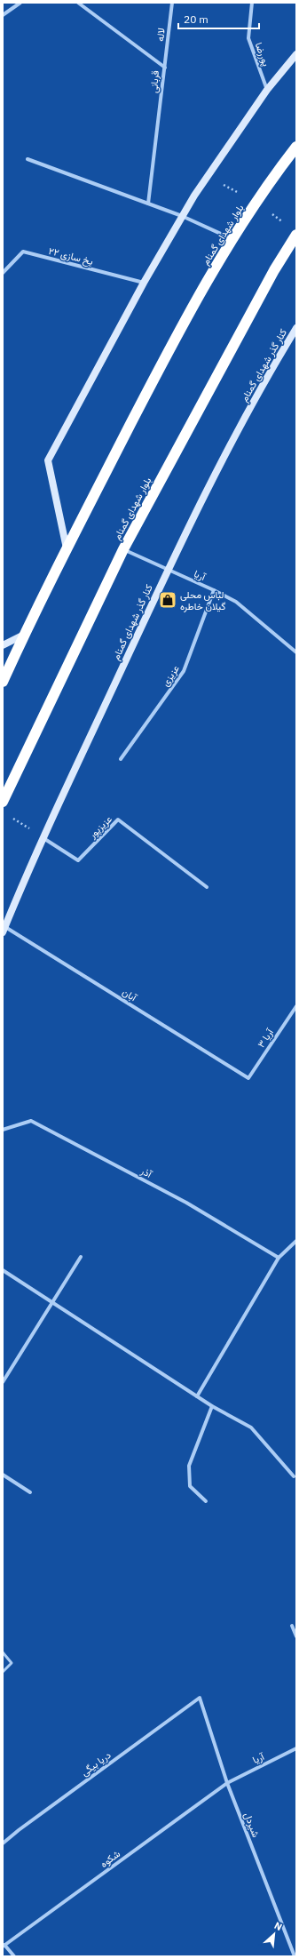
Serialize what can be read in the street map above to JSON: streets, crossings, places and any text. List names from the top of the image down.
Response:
{
  "streets": {
    "highway": ["بلوار شهدای گمنام"],
    "street": [
      "لاله",
      "پوررضا",
      "قربانی",
      "یخ سازی ۲۲",
      "کنار گذر شهدای گمنام",
      "آریا",
      "عزیزی",
      "عزیزپور",
      "آبان",
      "آریا ۳",
      "آذر",
      "دریا بیگی",
      "شیردل",
      "شکوه"
    ]
  },
  "crossings": [
    ["لاله", "قربانی"],
    ["بلوار شهدای گمنام", "آریا"],
    ["کنار گذر شهدای گمنام", "آریا"],
    ["کنار گذر شهدای گمنام", "عزیزپور"],
    ["کنار گذر شهدای گمنام", "آبان"],
    ["آریا", "عزیزی"],
    ["آریا", "شیردل"],
    ["آریا", "شکوه"],
    ["آبان", "آریا ۳"],
    ["دریا بیگی", "شیردل"],
    ["شیردل", "شکوه"]
  ],
  "places": {
    "shop": ["لباس محلی گیلان خاطره"]
  },
  "scale_bar": "20 m",
  "north": "top right"
}
